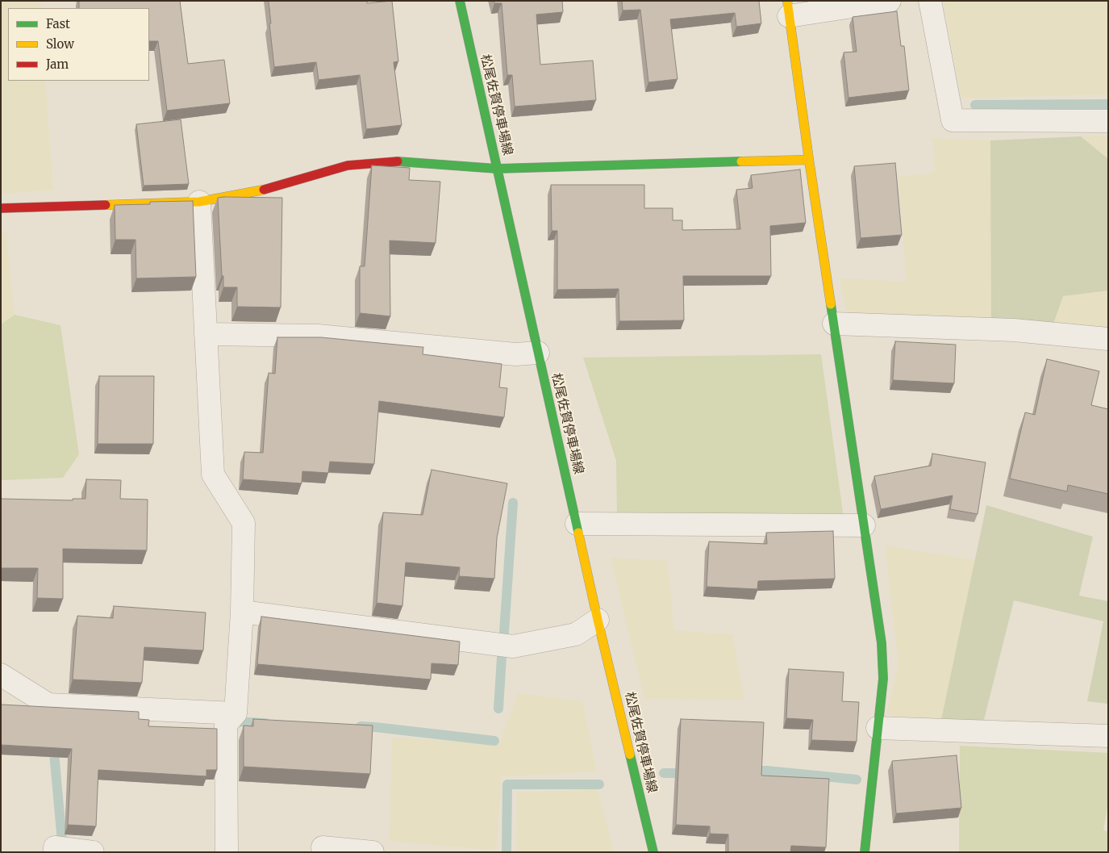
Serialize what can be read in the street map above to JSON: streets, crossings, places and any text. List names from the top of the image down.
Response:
{
  "streets": {
    "street": ["松尾佐賀停車場線"]
  },
  "legend": ["Fast", "Slow", "Jam"]
}
